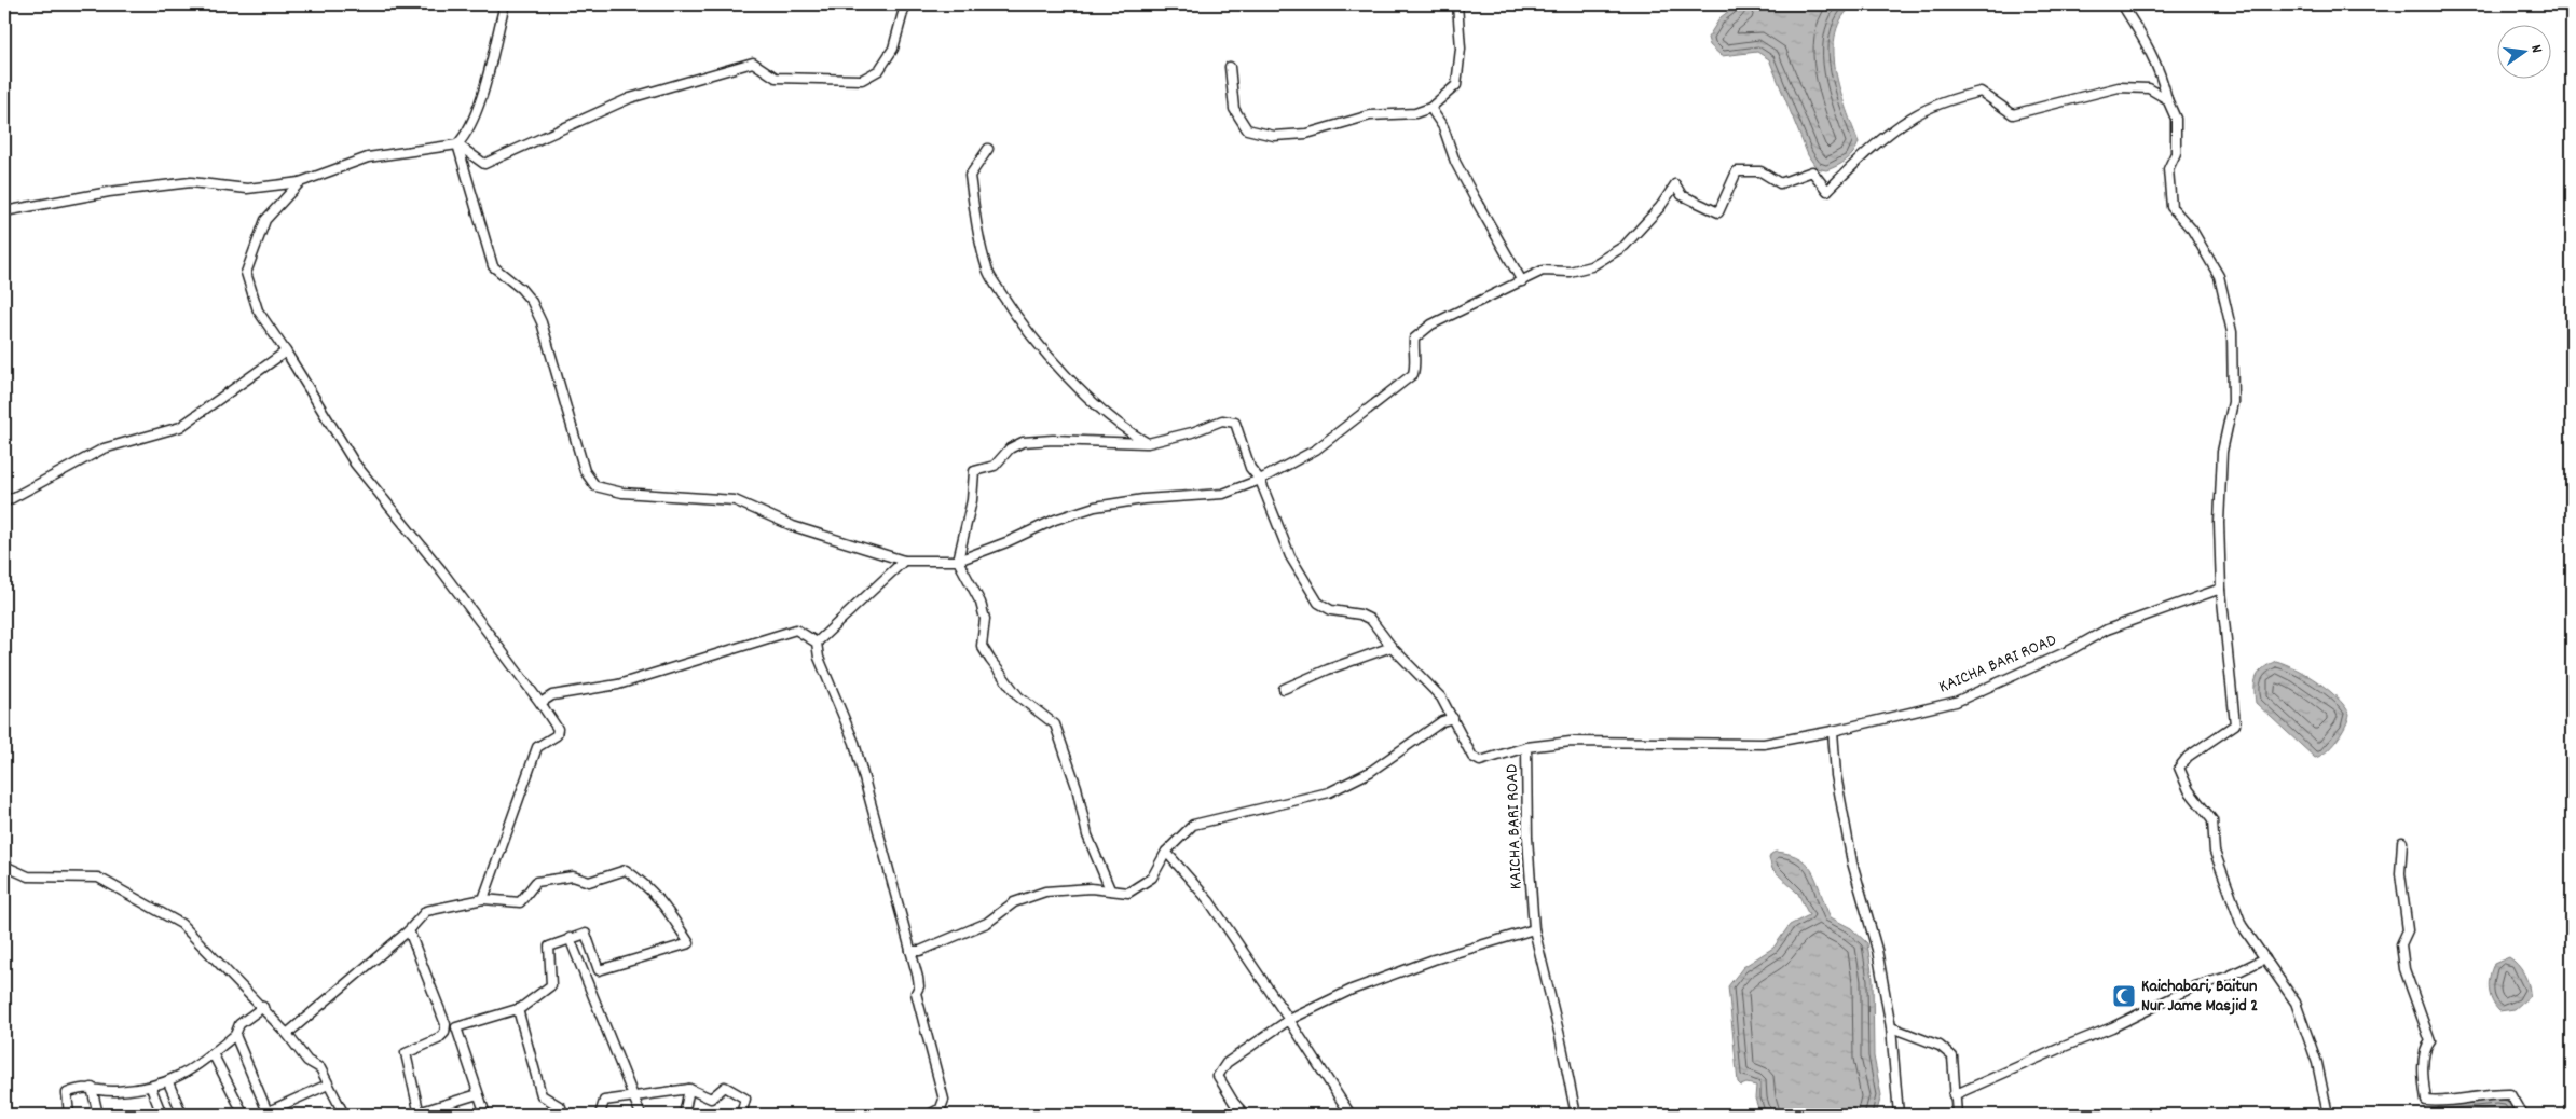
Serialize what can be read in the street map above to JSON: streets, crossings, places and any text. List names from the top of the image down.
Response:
{
  "streets": {
    "street": ["KAICHA BARI ROAD"]
  },
  "places": {
    "mosque": ["Kaichabari, Baitun Nur Jame Masjid 2"]
  },
  "north": "right"
}
